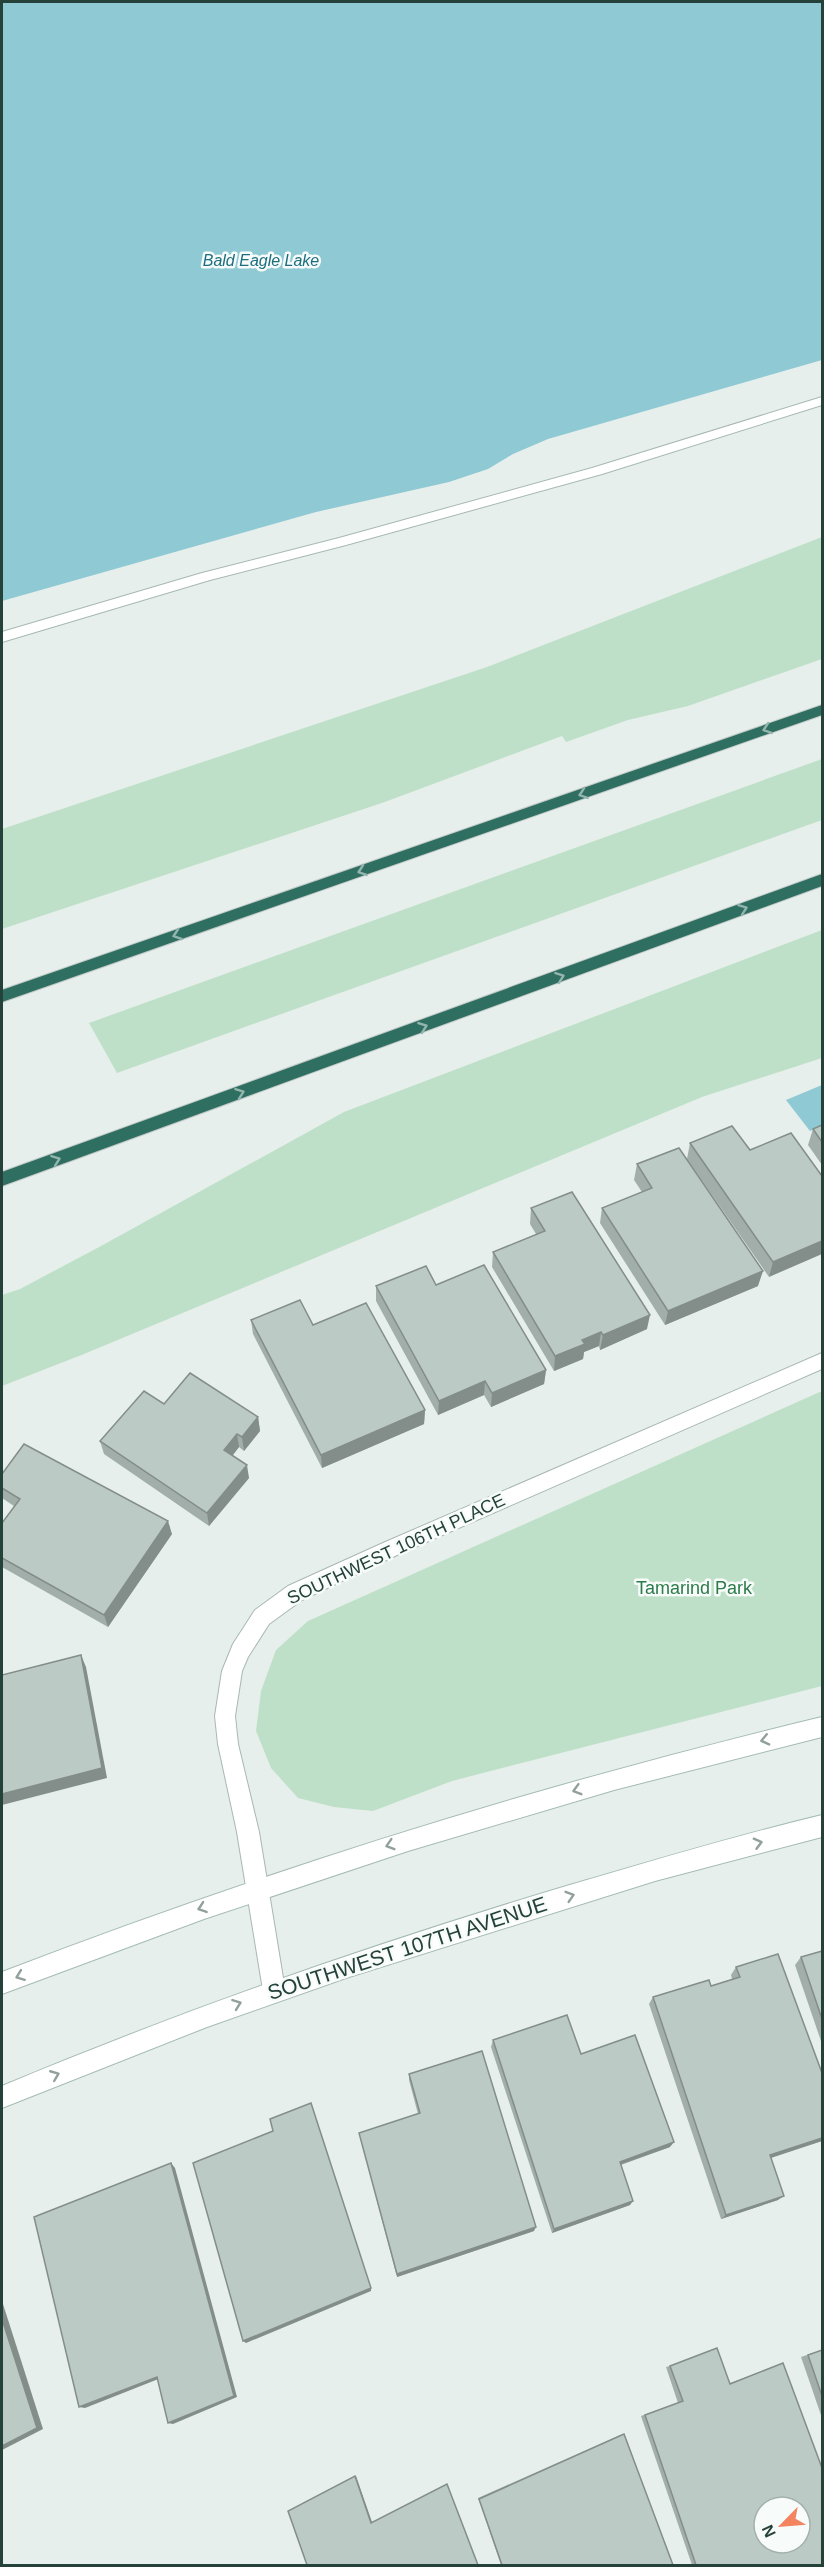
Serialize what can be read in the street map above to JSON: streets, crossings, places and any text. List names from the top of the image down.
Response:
{
  "streets": {
    "street": ["SOUTHWEST 106TH PLACE", "SOUTHWEST 107TH AVENUE"]
  },
  "crossings": [
    ["SOUTHWEST 106TH PLACE", "SOUTHWEST 107TH AVENUE"]
  ],
  "water": ["Bald Eagle Lake"],
  "parks": ["Tamarind Park"],
  "north": "bottom left"
}
